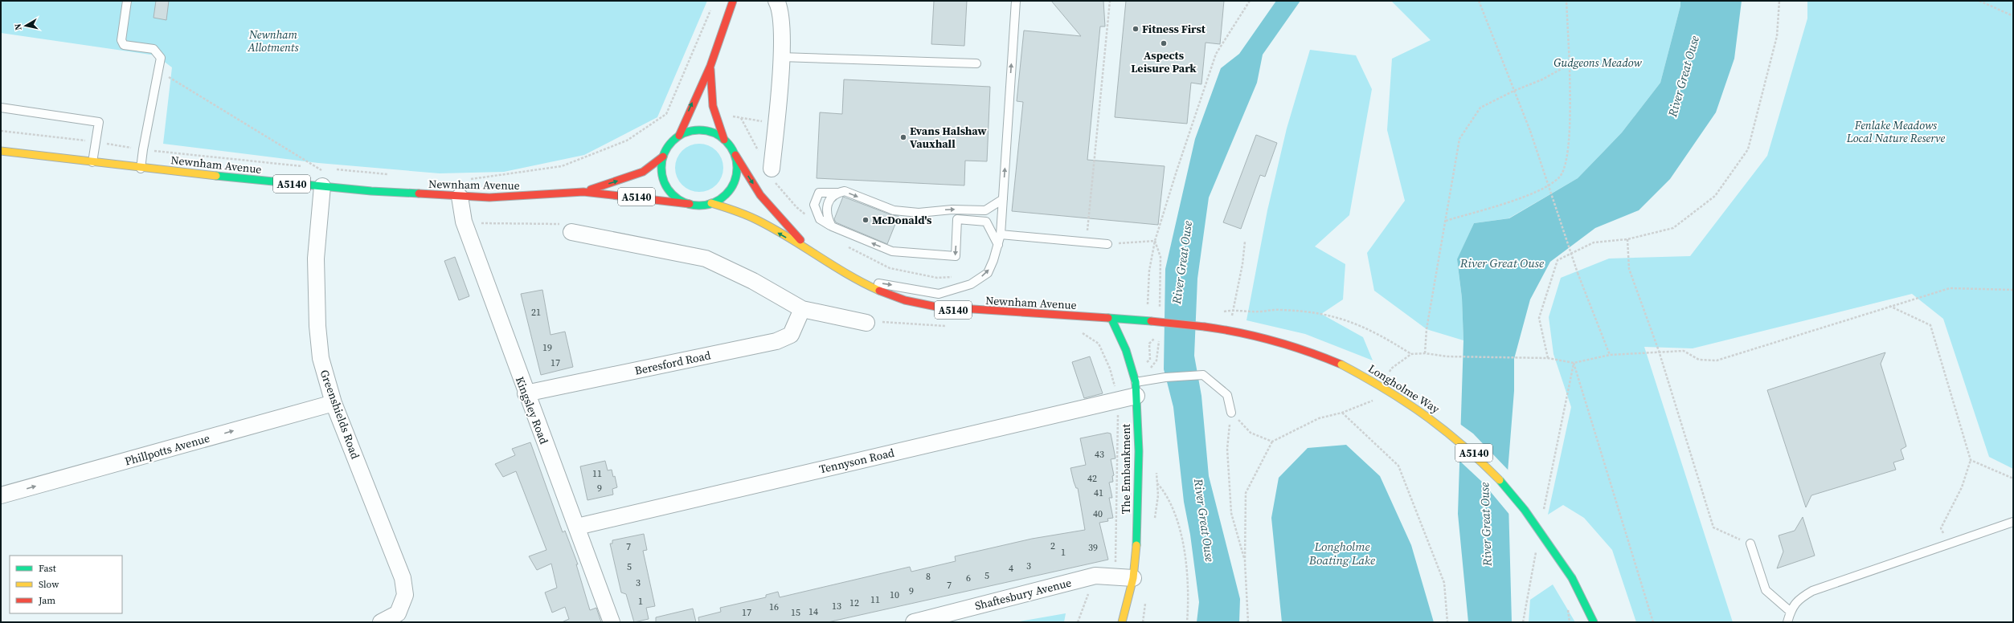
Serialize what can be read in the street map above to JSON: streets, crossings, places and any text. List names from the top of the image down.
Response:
{
  "streets": {
    "main road": [
      "Newnham Avenue",
      "A5140",
      "Longholme Way",
      "The Embankment"
    ],
    "street": [
      "Beresford Road",
      "Kingsley Road",
      "Greenshields Road",
      "Phillpotts Avenue",
      "Tennyson Road",
      "Shaftesbury Avenue"
    ]
  },
  "crossings": [
    ["Newnham Avenue", "Longholme Way"],
    ["Newnham Avenue", "Kingsley Road"],
    ["Newnham Avenue", "Greenshields Road"],
    ["Newnham Avenue", "The Embankment"],
    ["Beresford Road", "Kingsley Road"],
    ["Longholme Way", "The Embankment"],
    ["Kingsley Road", "Tennyson Road"],
    ["Greenshields Road", "Phillpotts Avenue"],
    ["Tennyson Road", "The Embankment"],
    ["The Embankment", "Shaftesbury Avenue"]
  ],
  "one_way": ["Phillpotts Avenue"],
  "water": ["River Great Ouse", "Longholme Boating Lake"],
  "parks": ["Newnham Allotments", "Gudgeons Meadow", "Fenlake Meadows Local Nature Reserve"],
  "places": [
    "Fitness First",
    "Aspects Leisure Park",
    "Evans Halshaw Vauxhall",
    "McDonald's"
  ],
  "house_numbers": [
    "21",
    "19",
    "17",
    "43",
    "11",
    "42",
    "9",
    "41",
    "40",
    "2",
    "7",
    "39",
    "1",
    "3",
    "5",
    "4",
    "5",
    "8",
    "6",
    "3",
    "7",
    "9",
    "10",
    "11",
    "1",
    "12",
    "13",
    "16",
    "14",
    "17",
    "15"
  ],
  "legend": ["Fast", "Slow", "Jam"],
  "north": "left"
}
